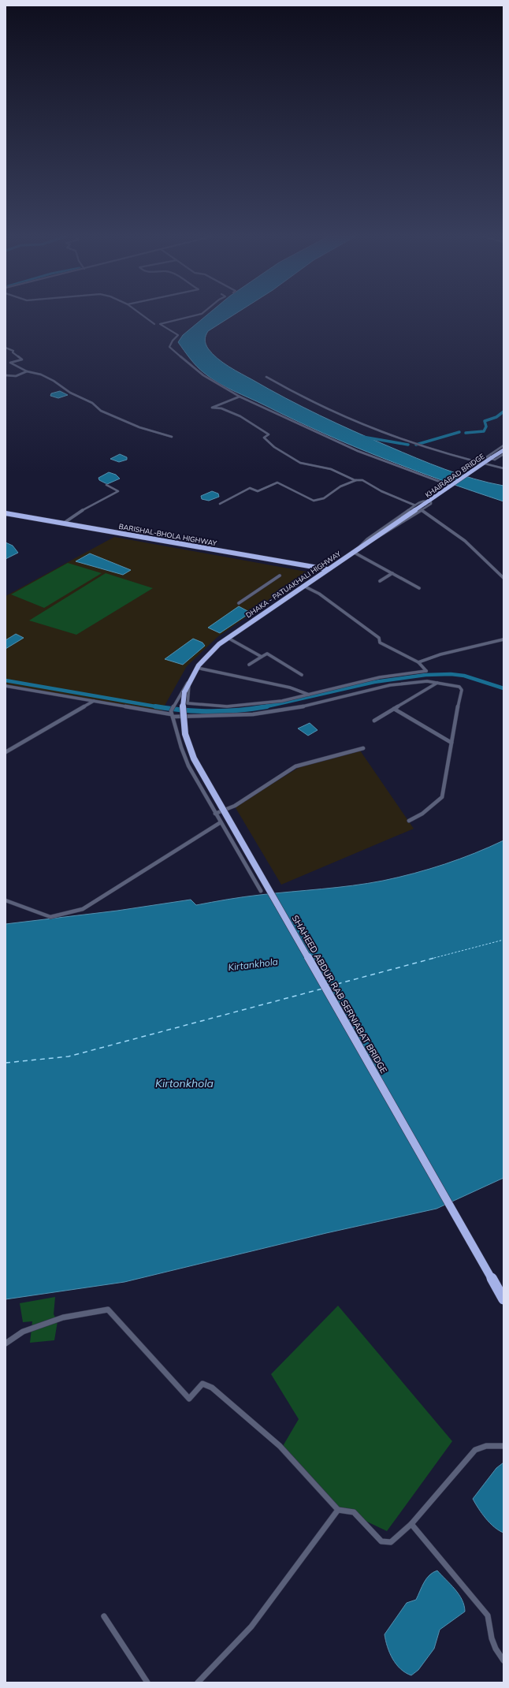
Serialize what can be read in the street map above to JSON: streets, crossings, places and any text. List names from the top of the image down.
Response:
{
  "streets": {
    "highway": [
      "KHAIRABAD BRIDGE",
      "BARISHAL-BHOLA HIGHWAY",
      "DHAKA - PATUAKHALI HIGHWAY",
      "SHAHEED ABDUR RAB SERNIABAT BRIDGE"
    ]
  },
  "crossings": [
    ["KHAIRABAD BRIDGE", "DHAKA - PATUAKHALI HIGHWAY"],
    ["BARISHAL-BHOLA HIGHWAY", "DHAKA - PATUAKHALI HIGHWAY"],
    ["DHAKA - PATUAKHALI HIGHWAY", "SHAHEED ABDUR RAB SERNIABAT BRIDGE"]
  ],
  "water": ["Kirtankhola", "Kirtonkhola"]
}
